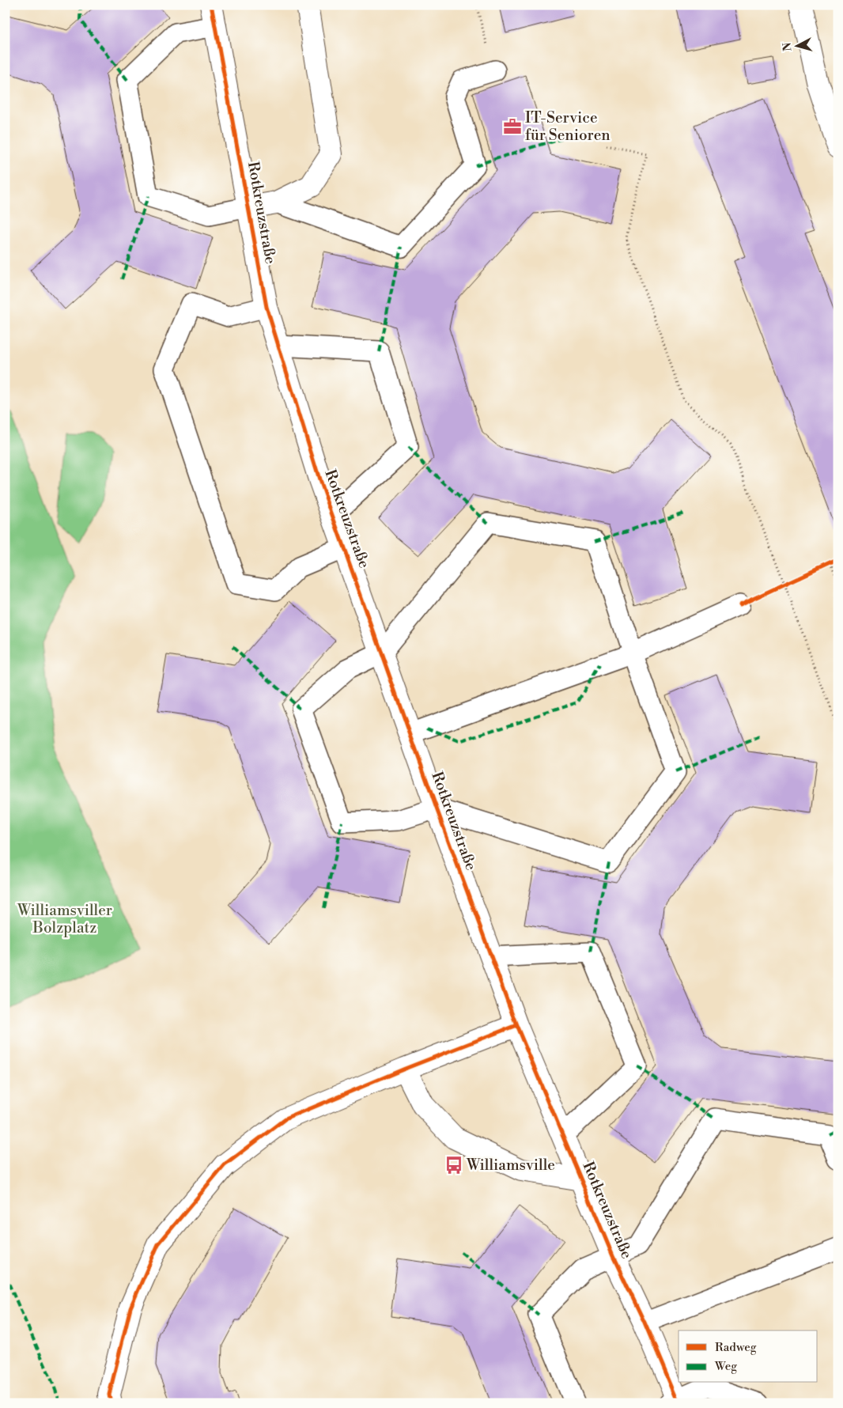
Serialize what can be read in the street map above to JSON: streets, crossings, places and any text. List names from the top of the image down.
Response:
{
  "streets": {
    "street": ["Rotkreuzstraße"]
  },
  "parks": ["Williamsviller Bolzplatz"],
  "places": {
    "office": ["IT-Service für Senioren"],
    "bus stop": ["Williamsville"]
  },
  "legend": ["Radweg", "Weg"],
  "north": "left"
}
